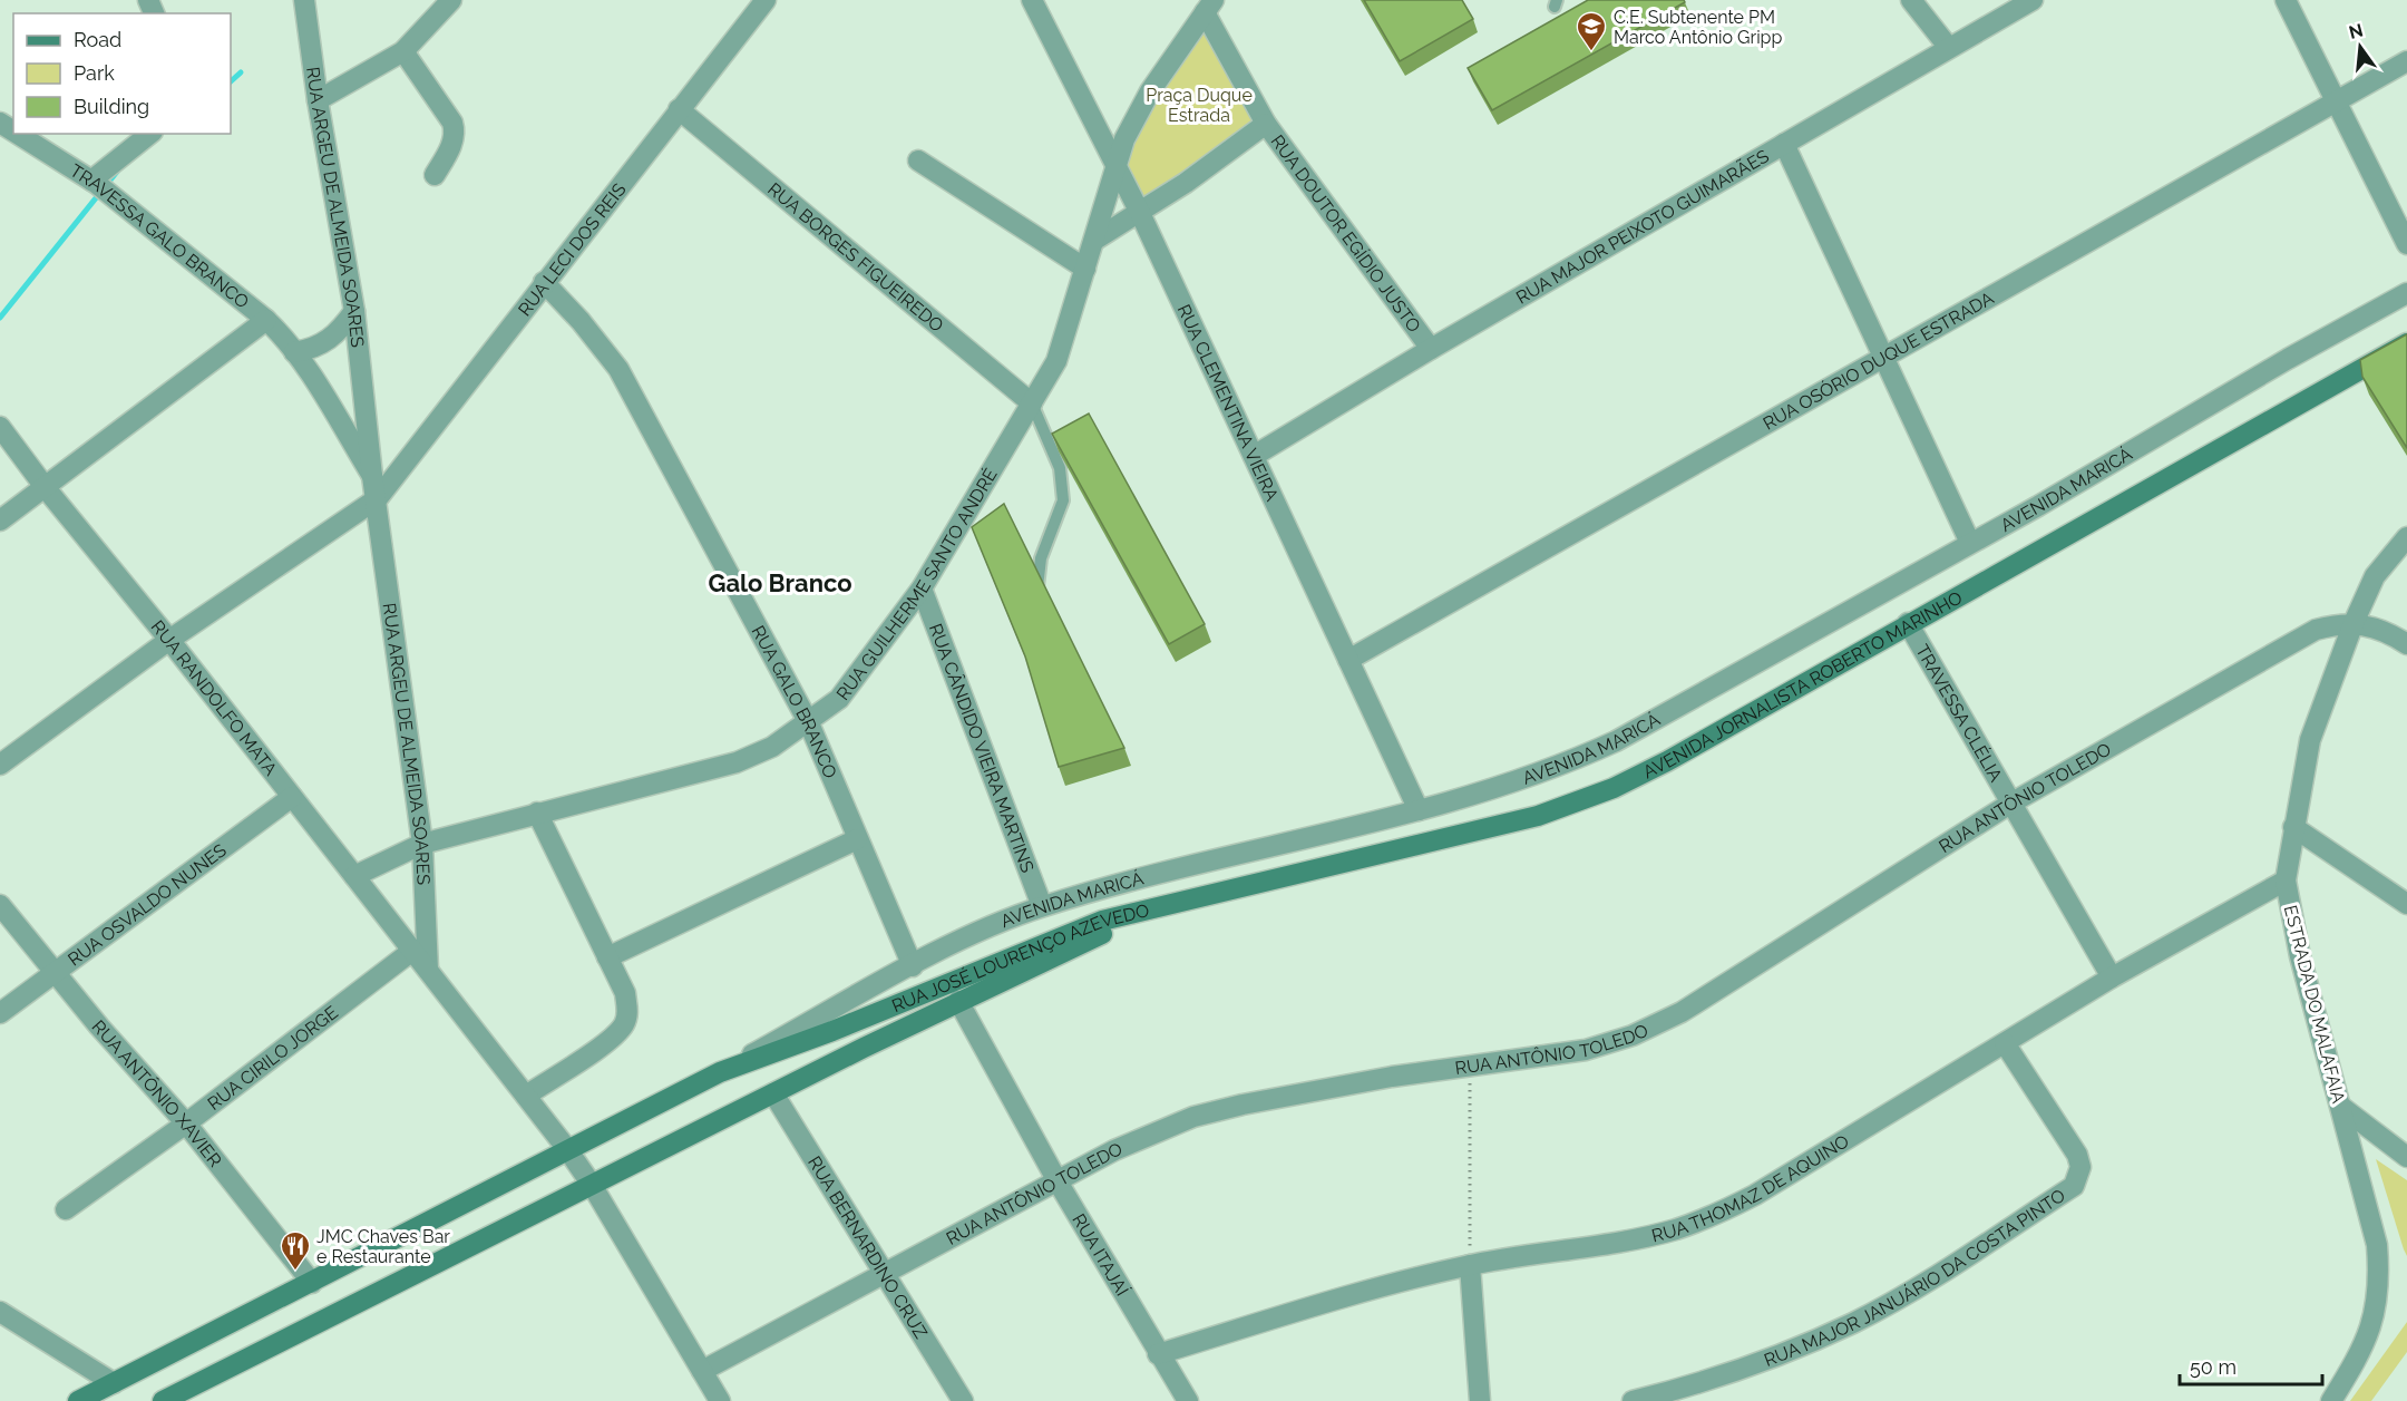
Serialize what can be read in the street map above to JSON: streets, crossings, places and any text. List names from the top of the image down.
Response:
{
  "streets": {
    "main road": ["AVENIDA JORNALISTA ROBERTO MARINHO", "RUA JOSÉ LOURENÇO AZEVEDO"],
    "street": [
      "RUA ARGEU DE ALMEIDA SOARES",
      "RUA MAJOR PEIXOTO GUIMARÃES",
      "RUA DOUTOR EGÍDIO JUSTO",
      "TRAVESSA GALO BRANCO",
      "RUA LECI DOS REIS",
      "RUA BORGES FIGUEIREDO",
      "RUA OSÓRIO DUQUE ESTRADA",
      "RUA CLEMENTINA VIEIRA",
      "AVENIDA MARICÁ",
      "RUA GUILHERME SANTO ANDRÉ",
      "RUA RANDOLFO MATA",
      "RUA GALO BRANCO",
      "TRAVESSA CLÉLIA",
      "RUA CÂNDIDO VIEIRA MARTINS",
      "RUA ANTÔNIO TOLEDO",
      "RUA OSVALDO NUNES",
      "ESTRADA DO MALAFAIA",
      "RUA CIRILO JORGE",
      "RUA ANTÔNIO XAVIER",
      "RUA THOMAZ DE AQUINO",
      "RUA BERNARDINO CRUZ",
      "RUA ITAJAÍ",
      "RUA MAJOR JANUÁRIO DA COSTA PINTO"
    ]
  },
  "crossings": [
    ["RUA ARGEU DE ALMEIDA SOARES", "TRAVESSA GALO BRANCO"],
    ["RUA ARGEU DE ALMEIDA SOARES", "RUA LECI DOS REIS"],
    ["RUA ARGEU DE ALMEIDA SOARES", "RUA GUILHERME SANTO ANDRÉ"],
    ["RUA ARGEU DE ALMEIDA SOARES", "RUA RANDOLFO MATA"],
    ["RUA MAJOR PEIXOTO GUIMARÃES", "RUA DOUTOR EGÍDIO JUSTO"],
    ["RUA MAJOR PEIXOTO GUIMARÃES", "RUA CLEMENTINA VIEIRA"],
    ["RUA DOUTOR EGÍDIO JUSTO", "RUA GUILHERME SANTO ANDRÉ"],
    ["RUA LECI DOS REIS", "RUA BORGES FIGUEIREDO"],
    ["RUA LECI DOS REIS", "RUA RANDOLFO MATA"],
    ["RUA LECI DOS REIS", "RUA GALO BRANCO"],
    ["RUA BORGES FIGUEIREDO", "RUA GUILHERME SANTO ANDRÉ"],
    ["RUA OSÓRIO DUQUE ESTRADA", "RUA CLEMENTINA VIEIRA"],
    ["RUA CLEMENTINA VIEIRA", "AVENIDA MARICÁ"],
    ["RUA CLEMENTINA VIEIRA", "RUA GUILHERME SANTO ANDRÉ"],
    ["AVENIDA MARICÁ", "RUA GALO BRANCO"],
    ["AVENIDA MARICÁ", "RUA CÂNDIDO VIEIRA MARTINS"],
    ["AVENIDA MARICÁ", "RUA JOSÉ LOURENÇO AZEVEDO"],
    ["RUA GUILHERME SANTO ANDRÉ", "RUA RANDOLFO MATA"],
    ["RUA GUILHERME SANTO ANDRÉ", "RUA GALO BRANCO"],
    ["RUA GUILHERME SANTO ANDRÉ", "RUA CÂNDIDO VIEIRA MARTINS"],
    ["AVENIDA JORNALISTA ROBERTO MARINHO", "TRAVESSA CLÉLIA"],
    ["AVENIDA JORNALISTA ROBERTO MARINHO", "RUA JOSÉ LOURENÇO AZEVEDO"],
    ["RUA RANDOLFO MATA", "RUA OSVALDO NUNES"],
    ["RUA RANDOLFO MATA", "RUA CIRILO JORGE"],
    ["TRAVESSA CLÉLIA", "RUA ANTÔNIO TOLEDO"],
    ["TRAVESSA CLÉLIA", "RUA THOMAZ DE AQUINO"],
    ["RUA ANTÔNIO TOLEDO", "ESTRADA DO MALAFAIA"],
    ["RUA ANTÔNIO TOLEDO", "RUA BERNARDINO CRUZ"],
    ["RUA ANTÔNIO TOLEDO", "RUA ITAJAÍ"],
    ["RUA OSVALDO NUNES", "RUA ANTÔNIO XAVIER"],
    ["RUA JOSÉ LOURENÇO AZEVEDO", "RUA ANTÔNIO XAVIER"],
    ["RUA JOSÉ LOURENÇO AZEVEDO", "RUA BERNARDINO CRUZ"],
    ["RUA JOSÉ LOURENÇO AZEVEDO", "RUA ITAJAÍ"],
    ["ESTRADA DO MALAFAIA", "RUA THOMAZ DE AQUINO"],
    ["RUA CIRILO JORGE", "RUA ANTÔNIO XAVIER"],
    ["RUA THOMAZ DE AQUINO", "RUA ITAJAÍ"],
    ["RUA THOMAZ DE AQUINO", "RUA MAJOR JANUÁRIO DA COSTA PINTO"]
  ],
  "districts": ["Galo Branco"],
  "parks": ["Praça Duque Estrada"],
  "places": {
    "school or university": ["C.E. Subtenente PM Marco Antônio Gripp"],
    "restaurant": ["JMC Chaves Bar e Restaurante"]
  },
  "legend": ["Road", "Park", "Building"],
  "scale_bar": "50 m",
  "north": "top"
}
